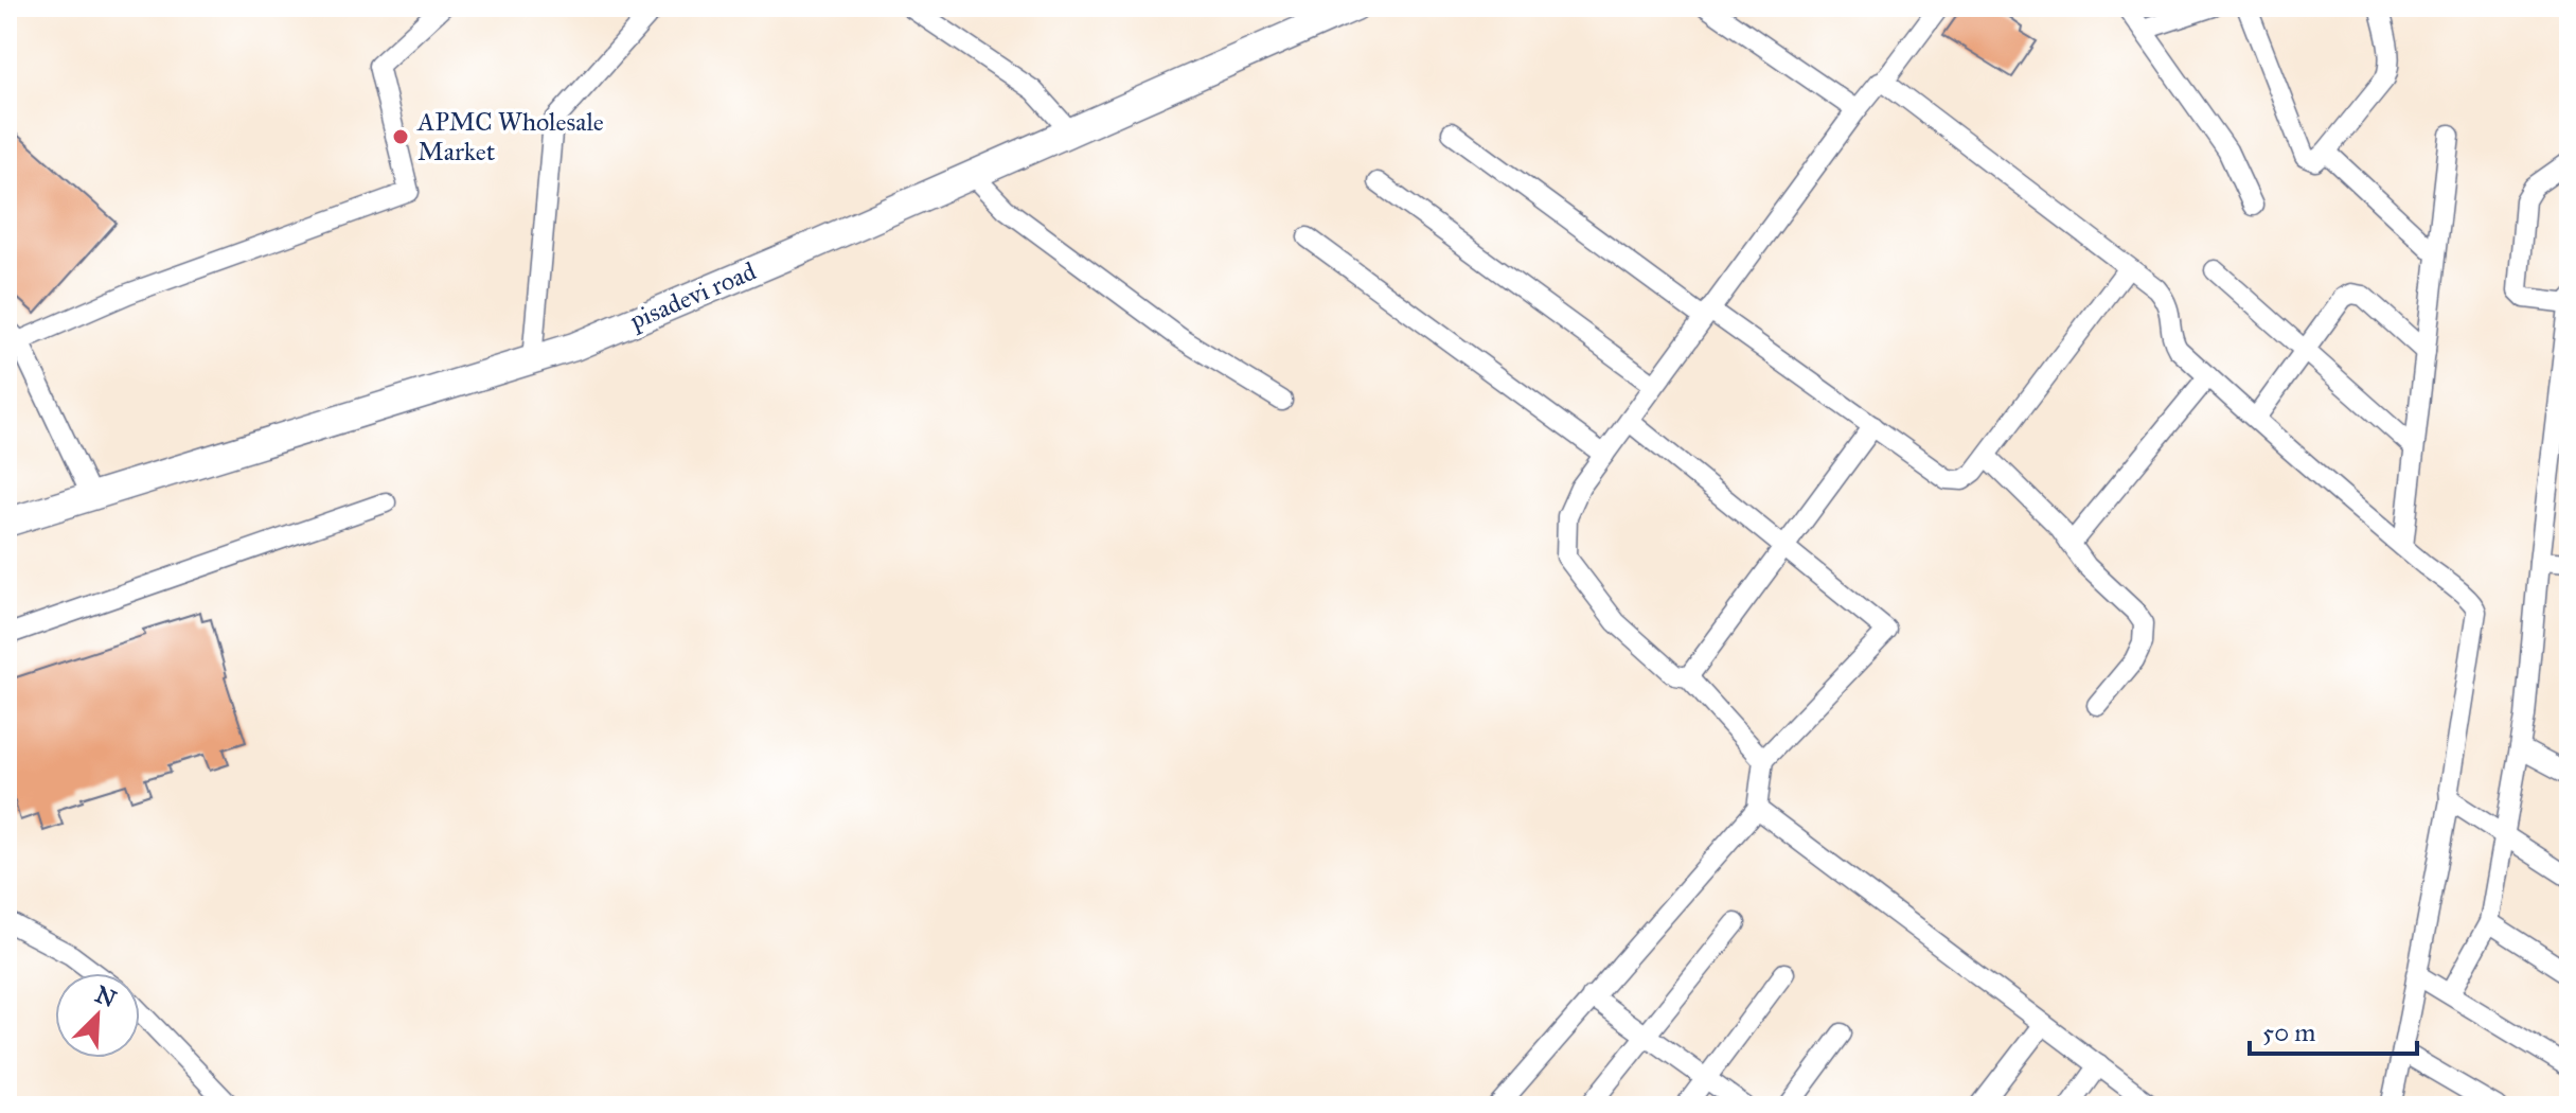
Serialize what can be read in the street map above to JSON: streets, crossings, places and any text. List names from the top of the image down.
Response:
{
  "streets": {
    "street": ["pisadevi road"]
  },
  "places": ["APMC Wholesale Market"],
  "scale_bar": "50 m",
  "north": "top right"
}
